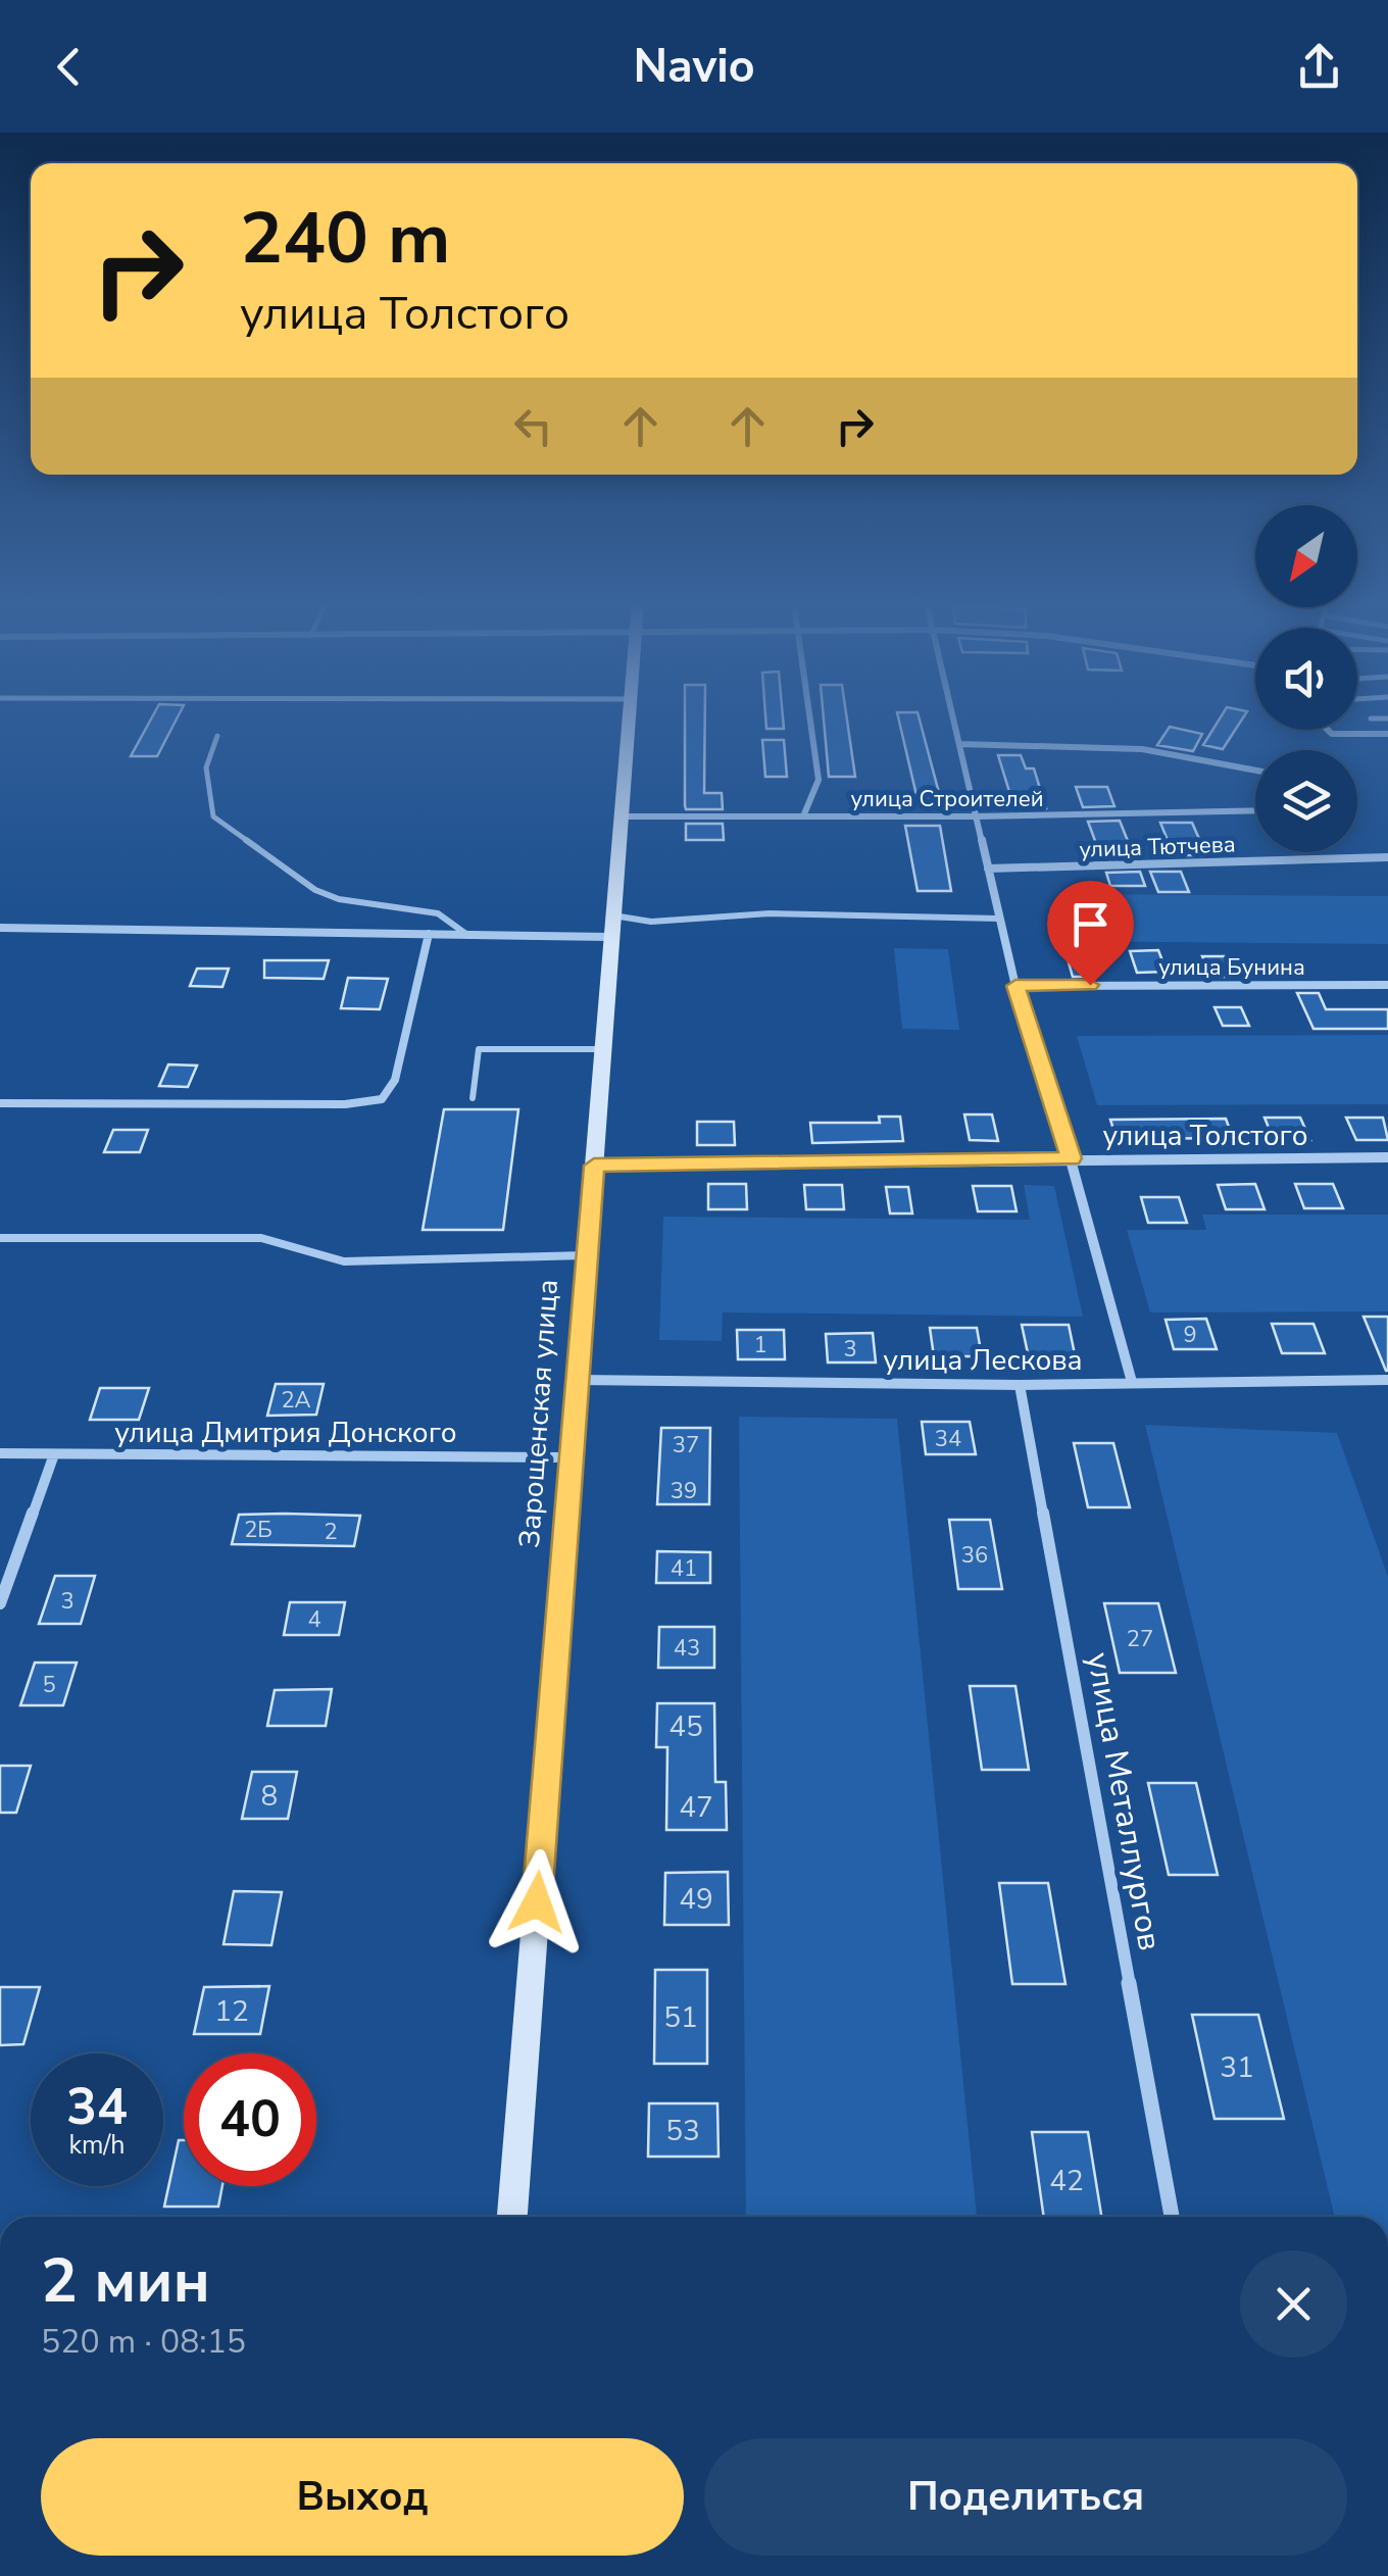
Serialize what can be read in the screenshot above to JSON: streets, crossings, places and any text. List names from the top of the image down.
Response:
{
  "streets": {
    "street": [
      "улица Строителей",
      "улица Тютчева",
      "улица Бунина",
      "улица Толстого",
      "улица Лескова",
      "Зарощенская улица",
      "улица Дмитрия Донского",
      "улица Металлургов"
    ]
  },
  "crossings": [
    ["улица Строителей", "Зарощенская улица"],
    ["улица Толстого", "Зарощенская улица"],
    ["улица Лескова", "Зарощенская улица"],
    ["улица Лескова", "улица Металлургов"],
    ["Зарощенская улица", "улица Дмитрия Донского"]
  ],
  "house_numbers": [
    "9",
    "1",
    "3",
    "2А",
    "34",
    "37",
    "39",
    "2Б",
    "2",
    "36",
    "41",
    "3",
    "4",
    "27",
    "43",
    "5",
    "45",
    "8",
    "47",
    "49",
    "12",
    "51",
    "31",
    "53",
    "42"
  ],
  "north": "bottom left",
  "page": {
    "header": "Navio",
    "turn": ["240 m", "улица Толстого"],
    "speed": "34 km/h",
    "limit": "40",
    "heading": ["2 мин", "520 m · 08:15"],
    "buttons": ["Выход", "Поделиться"]
  }
}
